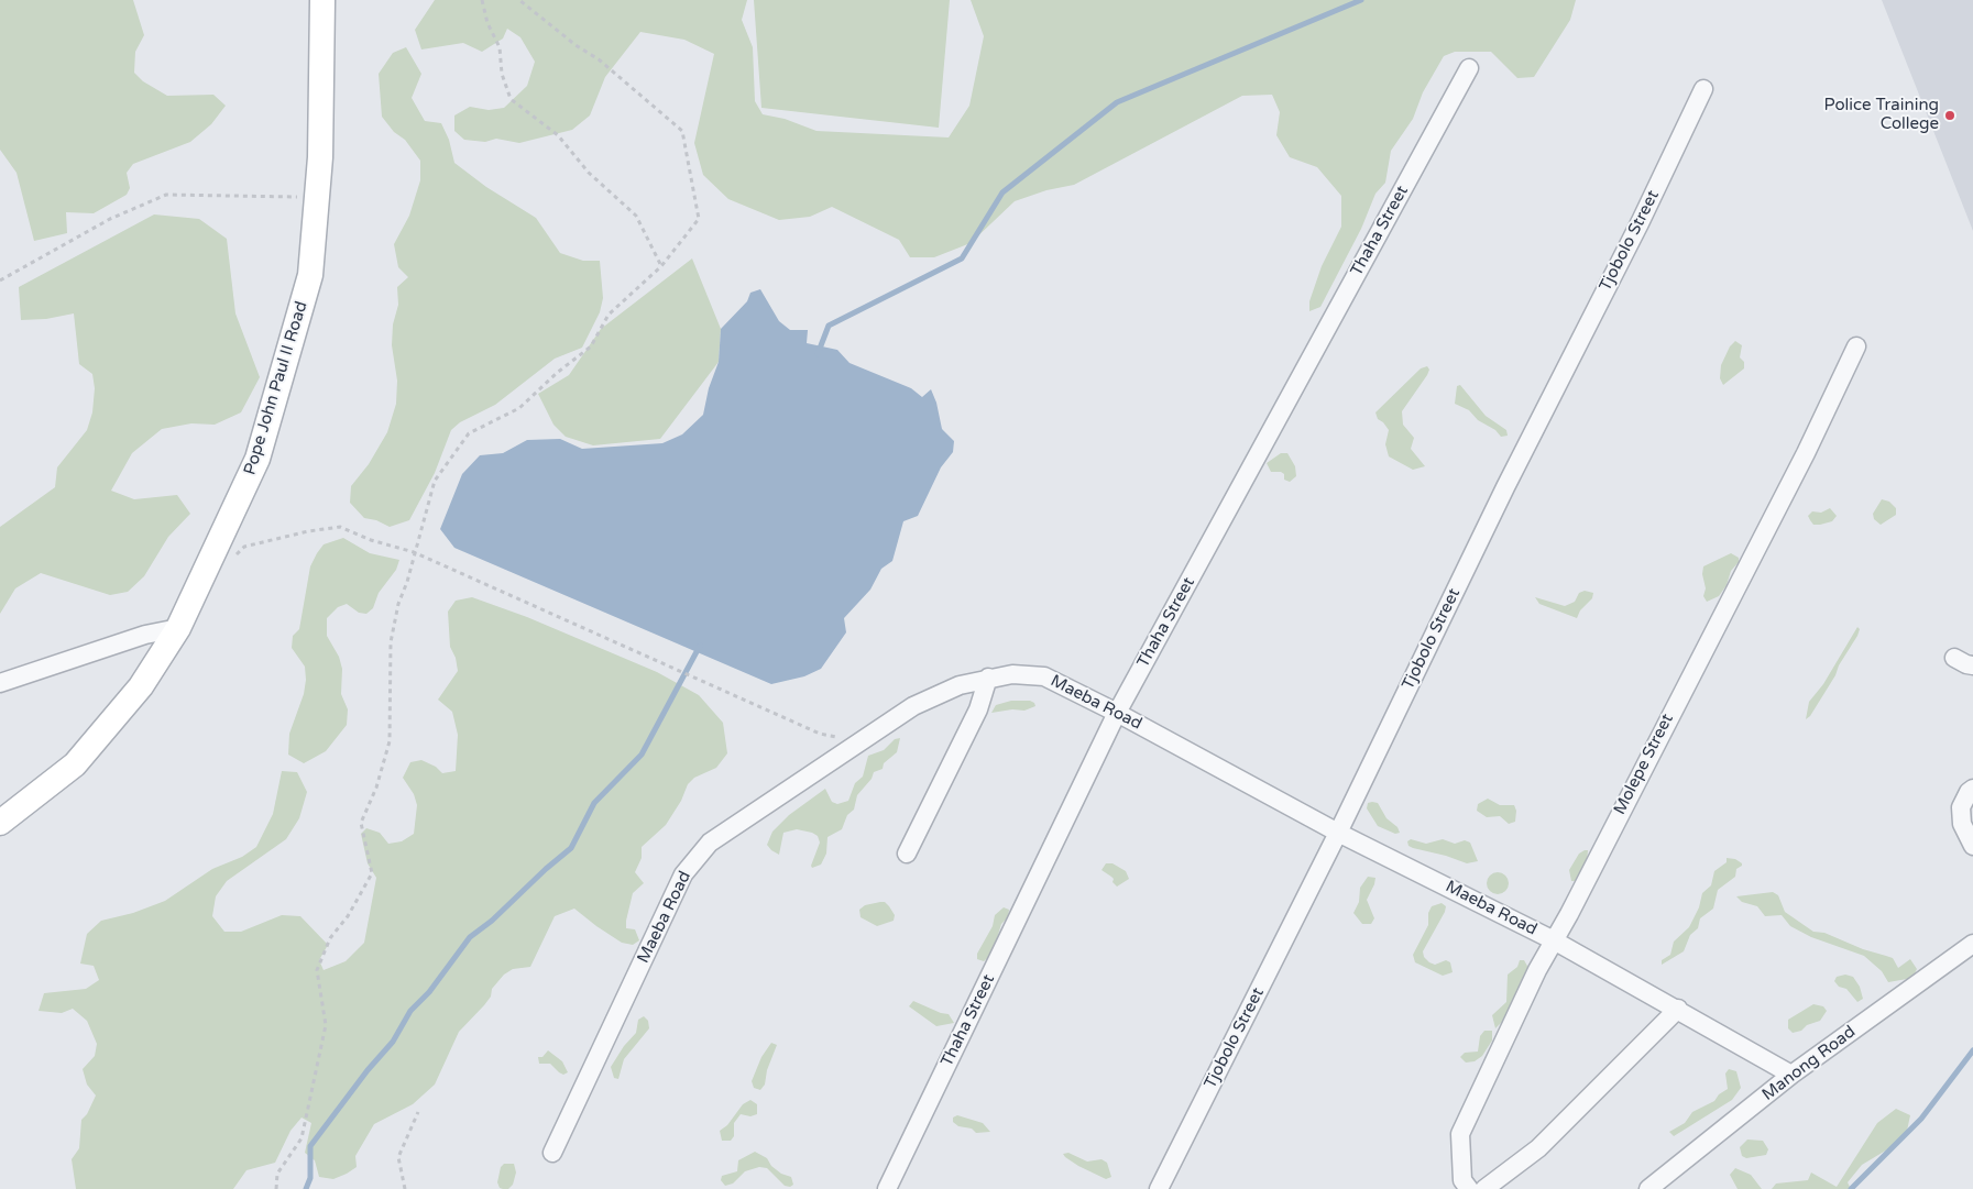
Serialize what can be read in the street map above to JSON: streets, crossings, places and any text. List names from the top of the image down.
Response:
{
  "streets": {
    "main road": ["Pope John Paul II Road"],
    "street": [
      "Thaha Street",
      "Tjobolo Street",
      "Maeba Road",
      "Molepe Street",
      "Manong Road"
    ]
  },
  "crossings": [
    ["Thaha Street", "Maeba Road"],
    ["Tjobolo Street", "Maeba Road"],
    ["Maeba Road", "Molepe Street"],
    ["Maeba Road", "Manong Road"]
  ],
  "places": ["Police Training College"]
}
